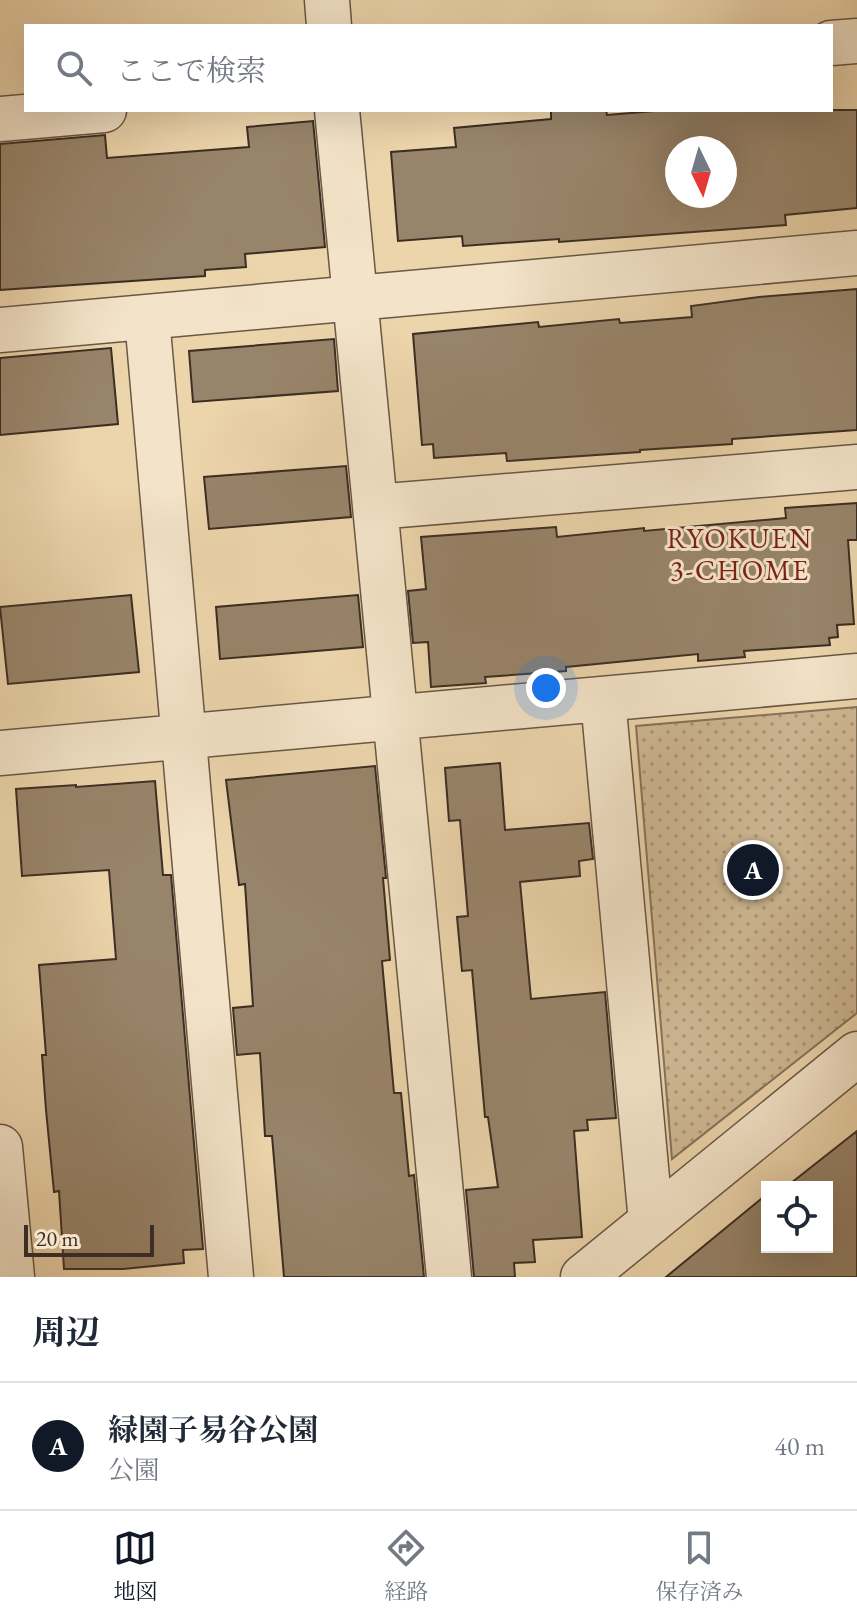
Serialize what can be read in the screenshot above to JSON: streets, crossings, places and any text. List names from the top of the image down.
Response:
{
  "districts": ["RYOKUEN 3-CHOME"],
  "scale_bar": "20 m",
  "north": "bottom",
  "page": {
    "search": "ここで検索",
    "pins": "A",
    "scale": "20 m",
    "heading": "周辺",
    "list": [
      {
        "mark": "A",
        "name": "緑園子易谷公園",
        "note": "公園",
        "value": "40 m"
      }
    ],
    "nav": ["地図", "経路", "保存済み"]
  }
}
